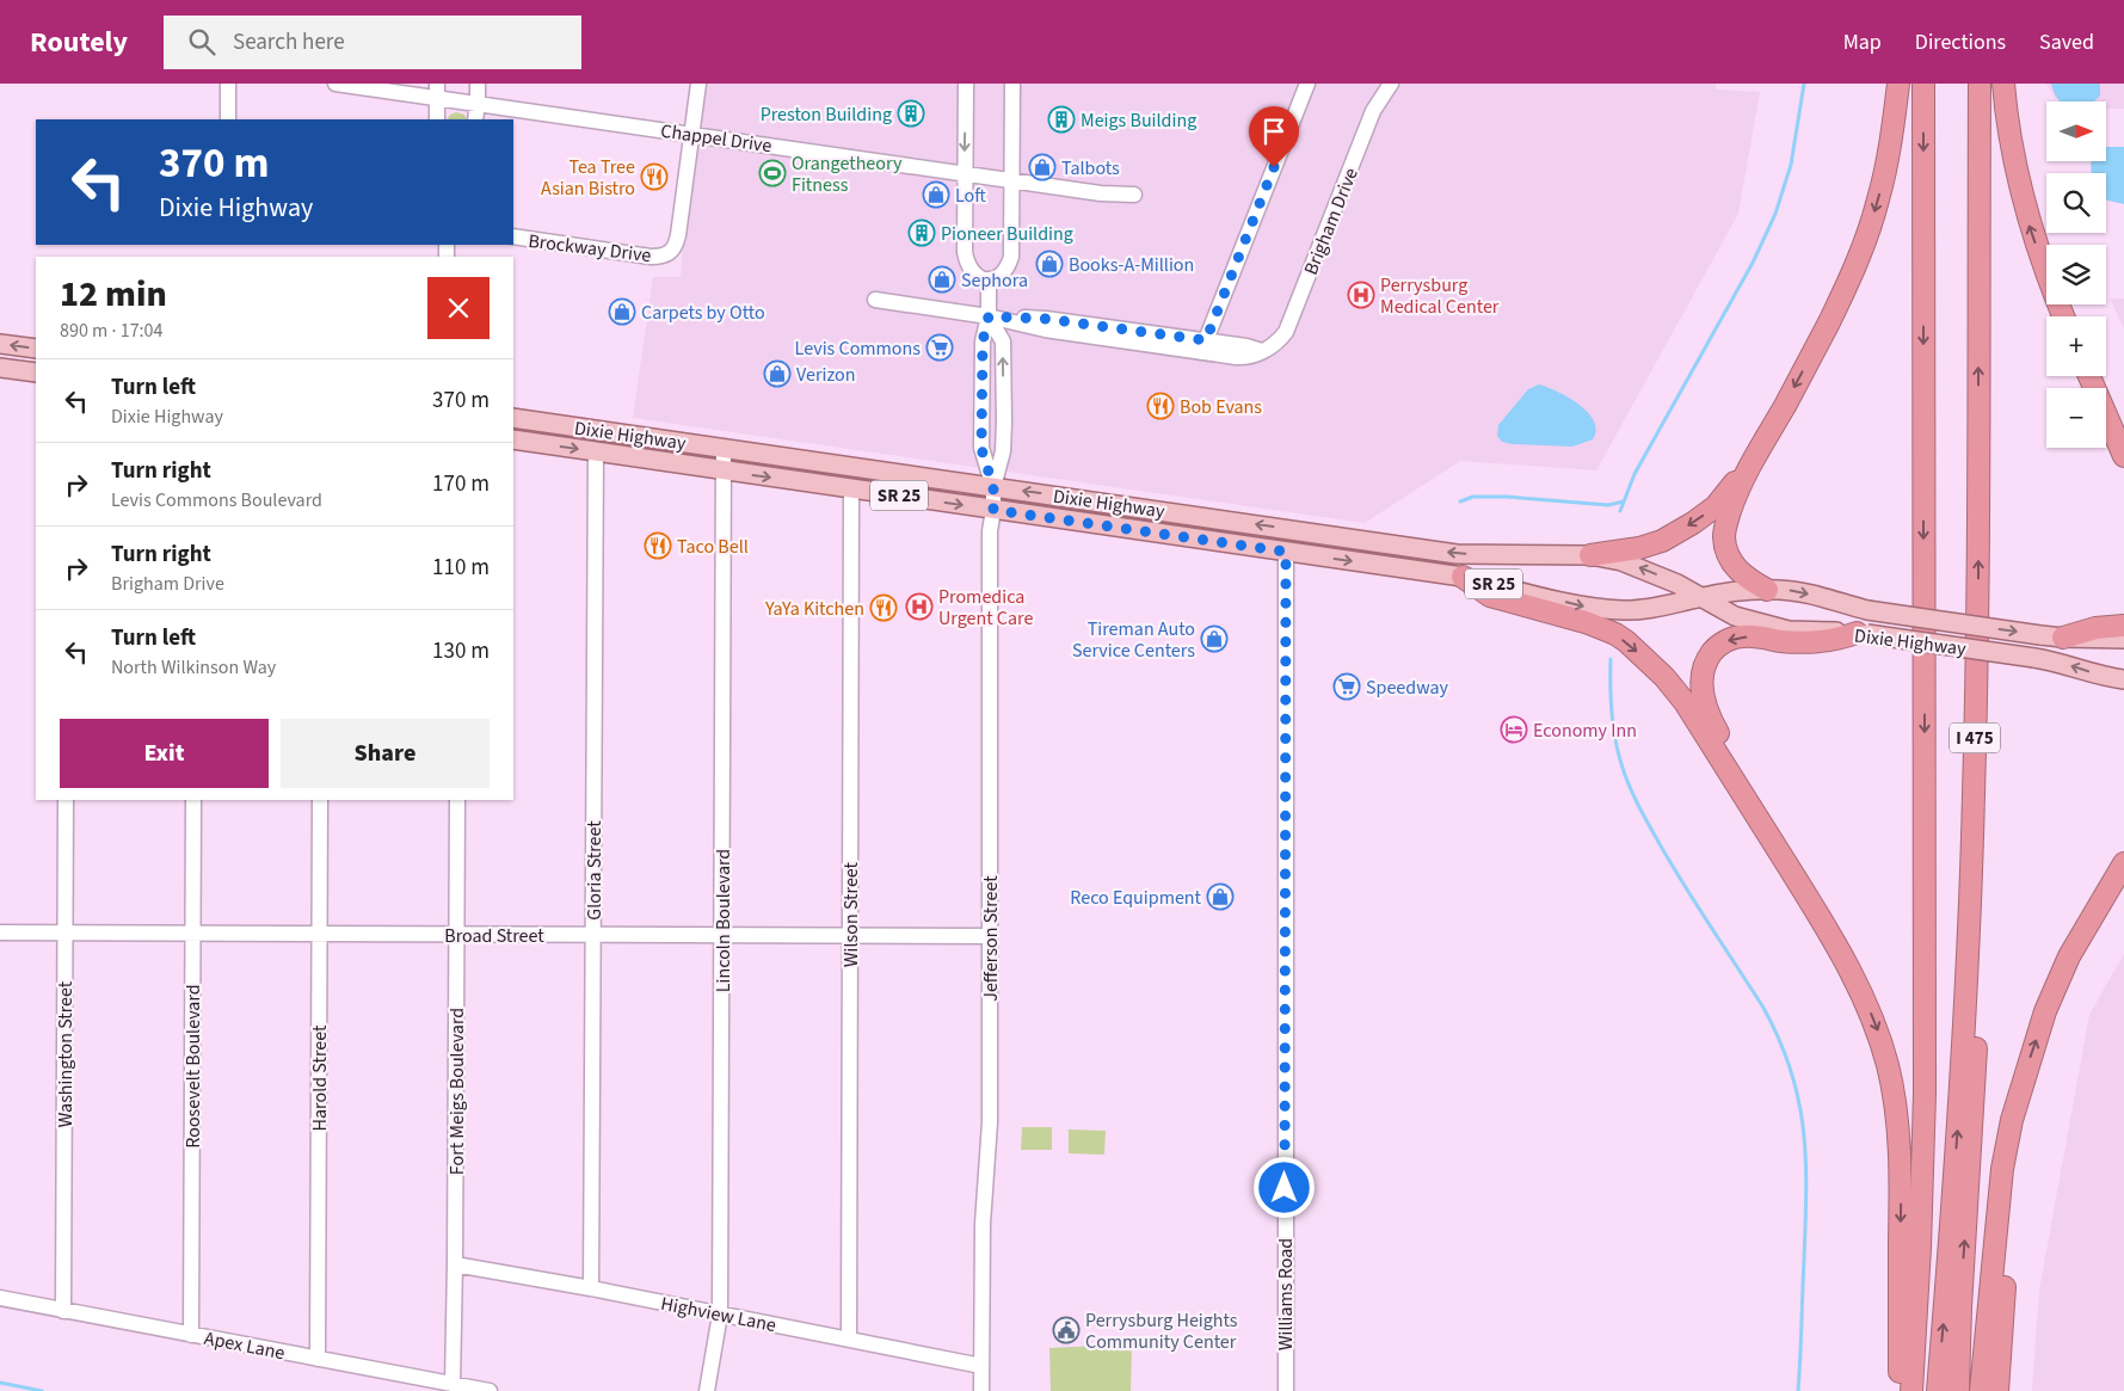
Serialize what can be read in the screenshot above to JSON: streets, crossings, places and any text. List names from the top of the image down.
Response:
{
  "streets": {
    "highway": ["I 475"],
    "main road": ["Dixie Highway", "SR 25"],
    "street": [
      "Chappel Drive",
      "Brigham Drive",
      "Brockway Drive",
      "Gloria Street",
      "Wilson Street",
      "Lincoln Boulevard",
      "Broad Street",
      "Jefferson Street",
      "Washington Street",
      "Roosevelt Boulevard",
      "Harold Street",
      "Fort Meigs Boulevard",
      "Williams Road",
      "Highview Lane",
      "Apex Lane"
    ]
  },
  "crossings": [
    ["Chappel Drive", "Brockway Drive"],
    ["Dixie Highway", "Gloria Street"],
    ["Dixie Highway", "Wilson Street"],
    ["Dixie Highway", "Lincoln Boulevard"],
    ["Dixie Highway", "Jefferson Street"],
    ["Dixie Highway", "Williams Road"],
    ["Gloria Street", "Broad Street"],
    ["Gloria Street", "Highview Lane"],
    ["Wilson Street", "Broad Street"],
    ["Wilson Street", "Highview Lane"],
    ["Lincoln Boulevard", "Broad Street"],
    ["Lincoln Boulevard", "Highview Lane"],
    ["Broad Street", "Jefferson Street"],
    ["Broad Street", "Washington Street"],
    ["Broad Street", "Roosevelt Boulevard"],
    ["Broad Street", "Harold Street"],
    ["Broad Street", "Fort Meigs Boulevard"],
    ["Jefferson Street", "Highview Lane"],
    ["Washington Street", "Apex Lane"],
    ["Roosevelt Boulevard", "Apex Lane"],
    ["Harold Street", "Apex Lane"],
    ["Fort Meigs Boulevard", "Highview Lane"],
    ["Fort Meigs Boulevard", "Apex Lane"]
  ],
  "places": {
    "building": ["Preston Building", "Meigs Building", "Pioneer Building"],
    "shop": [
      "Talbots",
      "Loft",
      "Books-A-Million",
      "Sephora",
      "Carpets by Otto",
      "Verizon",
      "Tireman Auto Service Centers",
      "Reco Equipment"
    ],
    "sports": ["Orangetheory Fitness"],
    "restaurant": [
      "Tea Tree Asian Bistro",
      "Bob Evans",
      "Taco Bell",
      "YaYa Kitchen"
    ],
    "hospital": ["Perrysburg Medical Center", "Promedica Urgent Care"],
    "supermarket": ["Levis Commons", "Speedway"],
    "hotel": ["Economy Inn"],
    "public building": ["Perrysburg Heights Community Center"]
  },
  "north": "right",
  "page": {
    "header": "Routely",
    "search": "Search here",
    "nav": ["Map", "Directions", "Saved"],
    "map_buttons": ["+", "−"],
    "turn": ["370 m", "Dixie Highway"],
    "heading": ["12 min", "890 m · 17:04"],
    "list": [
      {
        "name": "Turn left",
        "note": "Dixie Highway",
        "value": "370 m"
      },
      {
        "name": "Turn right",
        "note": "Levis Commons Boulevard",
        "value": "170 m"
      },
      {
        "name": "Turn right",
        "note": "Brigham Drive",
        "value": "110 m"
      },
      {
        "name": "Turn left",
        "note": "North Wilkinson Way",
        "value": "130 m"
      }
    ],
    "buttons": ["Exit", "Share"]
  }
}
